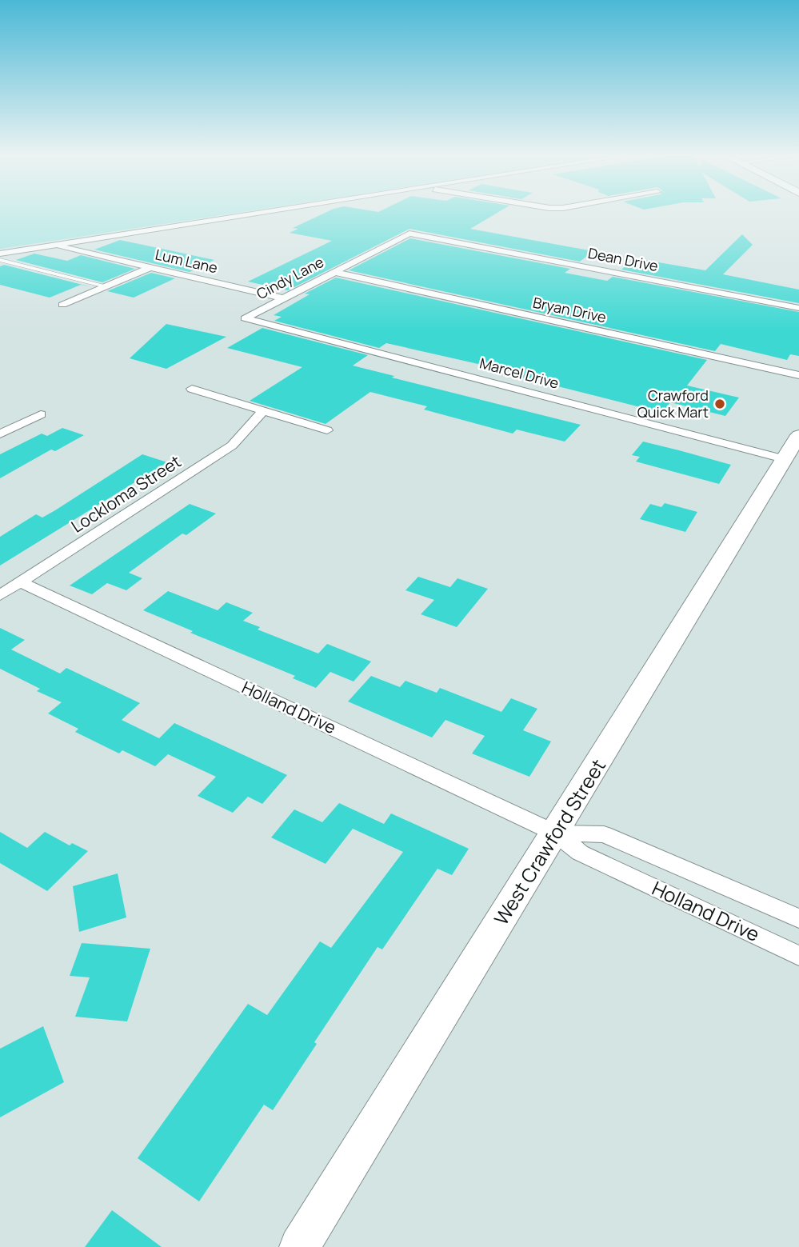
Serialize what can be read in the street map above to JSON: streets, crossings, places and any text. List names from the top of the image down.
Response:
{
  "streets": {
    "street": [
      "Dean Drive",
      "Lum Lane",
      "Cindy Lane",
      "Bryan Drive",
      "Marcel Drive",
      "Lockloma Street",
      "Holland Drive",
      "West Crawford Street"
    ]
  },
  "crossings": [
    ["Dean Drive", "Cindy Lane"],
    ["Lum Lane", "Cindy Lane"],
    ["Cindy Lane", "Bryan Drive"],
    ["Cindy Lane", "Marcel Drive"],
    ["Marcel Drive", "West Crawford Street"],
    ["Lockloma Street", "Holland Drive"],
    ["Holland Drive", "West Crawford Street"]
  ],
  "places": ["Crawford Quick Mart"]
}
